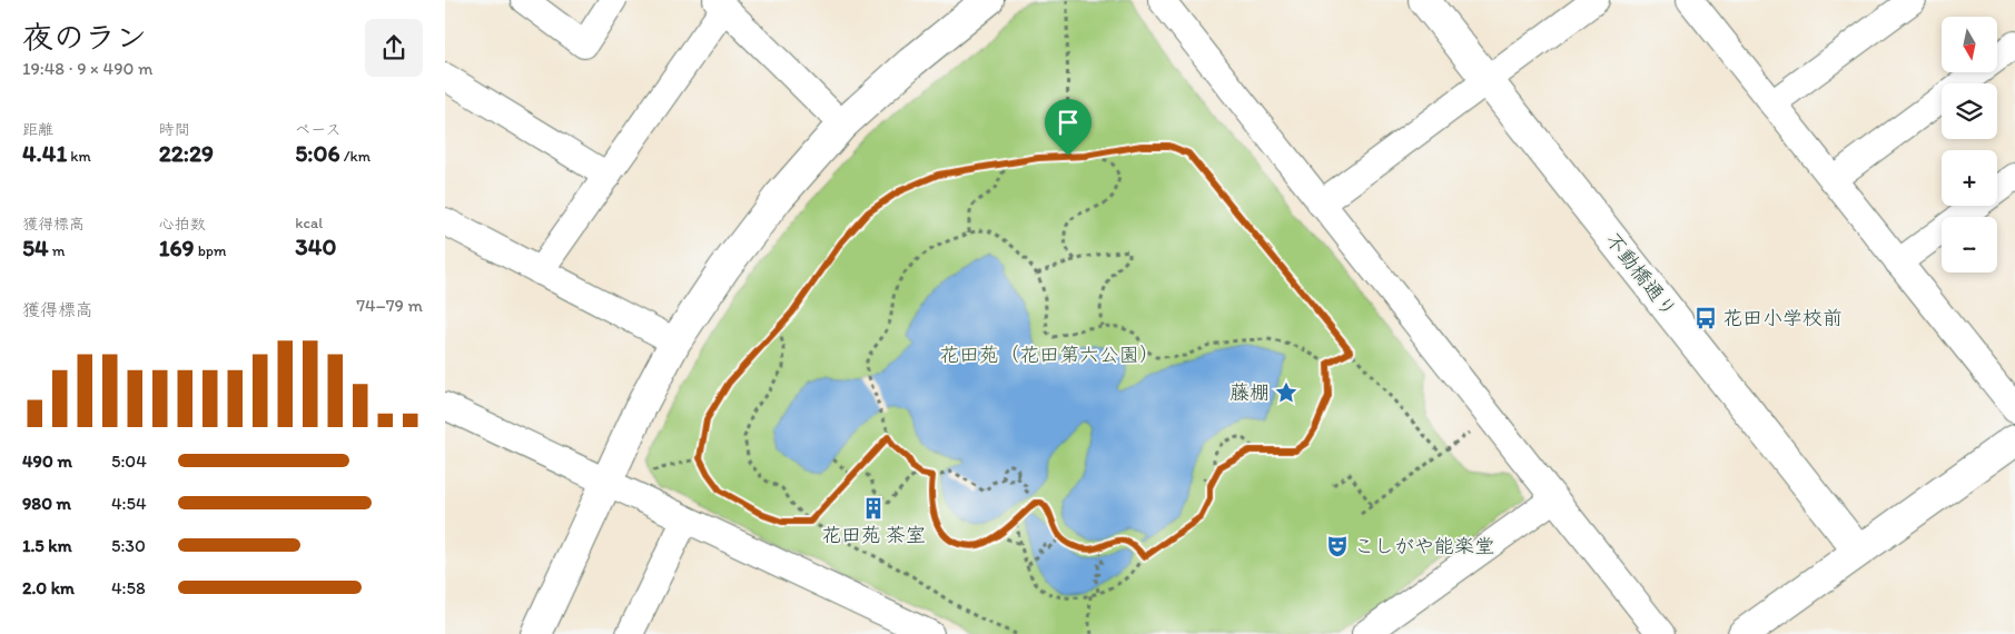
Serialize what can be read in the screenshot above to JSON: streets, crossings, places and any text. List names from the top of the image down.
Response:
{
  "streets": {
    "street": ["不動橋通り"]
  },
  "parks": ["花田苑（花田第六公園）"],
  "places": {
    "bus stop": ["花田小学校前"],
    "place": ["藤棚"],
    "building": ["花田苑 茶室"],
    "theatre": ["こしがや能楽堂"]
  },
  "north": "bottom",
  "page": {
    "heading": ["夜のラン", "19:48 · 9 × 490 m"],
    "map_buttons": ["+", "−"],
    "stats": [
      ["距離", "4.41 km"],
      ["時間", "22:29"],
      ["ペース", "5:06 /km"],
      ["獲得標高", "54 m"],
      ["心拍数", "169 bpm"],
      ["kcal", "340"]
    ],
    "chart": ["獲得標高", "74–79 m"],
    "list": [
      {
        "name": "490 m",
        "note": "5:04"
      },
      {
        "name": "980 m",
        "note": "4:54"
      },
      {
        "name": "1.5 km",
        "note": "5:30"
      },
      {
        "name": "2.0 km",
        "note": "4:58"
      }
    ]
  }
}
